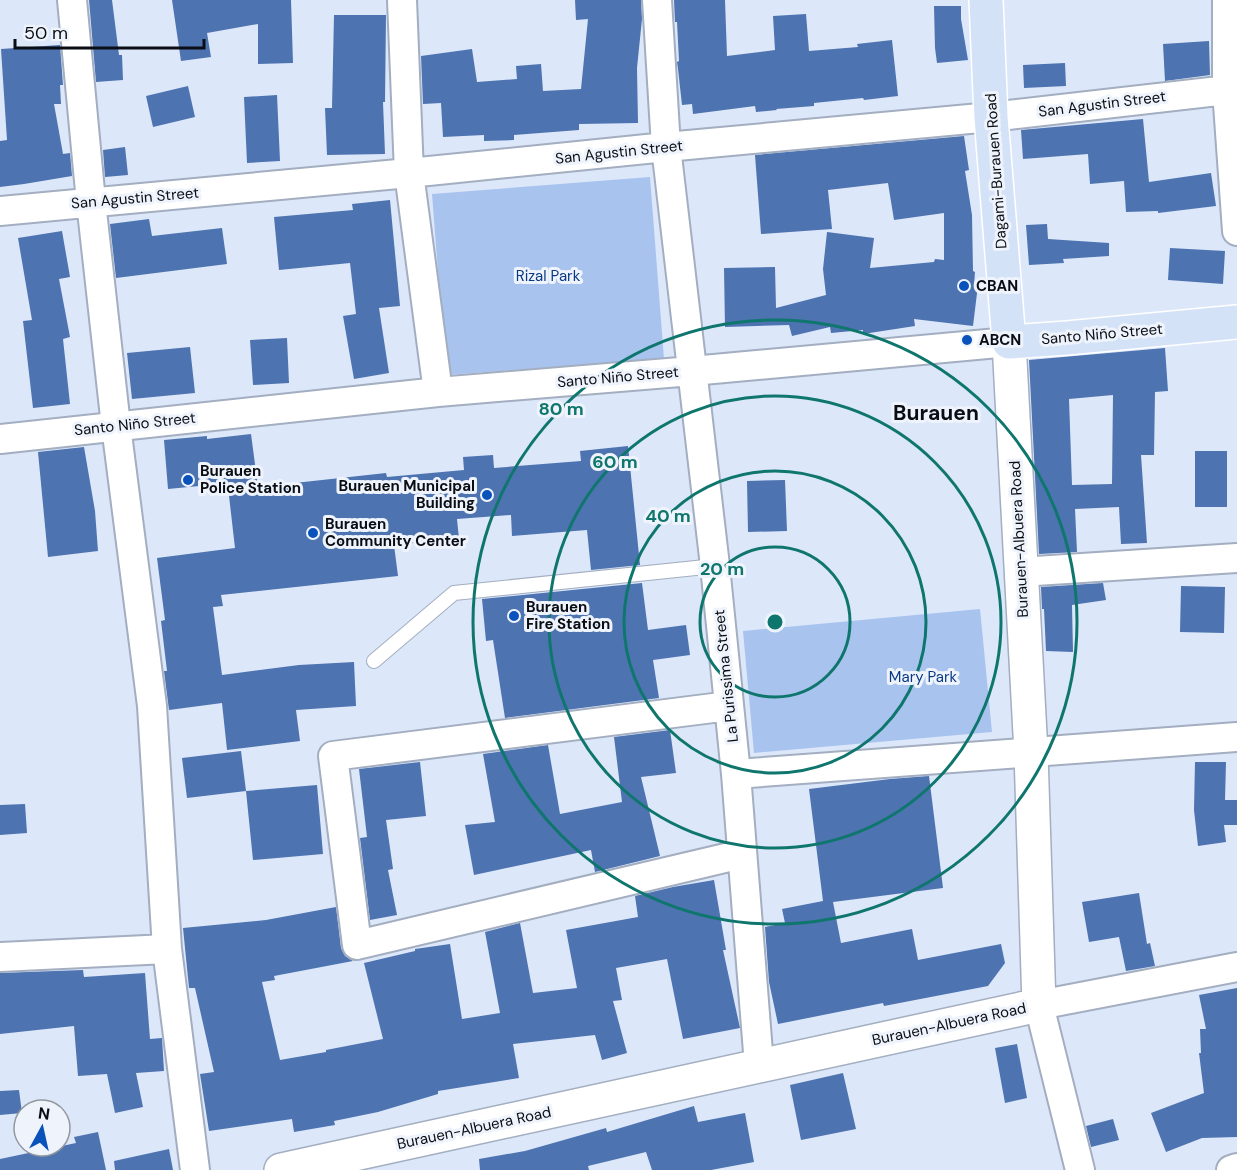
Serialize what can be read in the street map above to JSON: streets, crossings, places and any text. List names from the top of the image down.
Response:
{
  "streets": {
    "main road": ["Dagami-Burauen Road", "Santo Niño Street"],
    "street": ["San Agustin Street", "Burauen-Albuera Road", "La Purissima Street"]
  },
  "crossings": [
    ["San Agustin Street", "Dagami-Burauen Road"],
    ["San Agustin Street", "La Purissima Street"],
    ["Dagami-Burauen Road", "Santo Niño Street"],
    ["Dagami-Burauen Road", "Burauen-Albuera Road"],
    ["Santo Niño Street", "Burauen-Albuera Road"],
    ["Santo Niño Street", "La Purissima Street"],
    ["Burauen-Albuera Road", "La Purissima Street"]
  ],
  "districts": ["Burauen"],
  "parks": ["Rizal Park", "Mary Park"],
  "places": [
    "CBAN",
    "ABCN",
    "Burauen Police Station",
    "Burauen Municipal Building",
    "Burauen Community Center",
    "Burauen Fire Station"
  ],
  "scale_bar": "50 m",
  "north": "top",
  "rings": [
    "80 m",
    "60 m",
    "40 m",
    "20 m"
  ]
}
